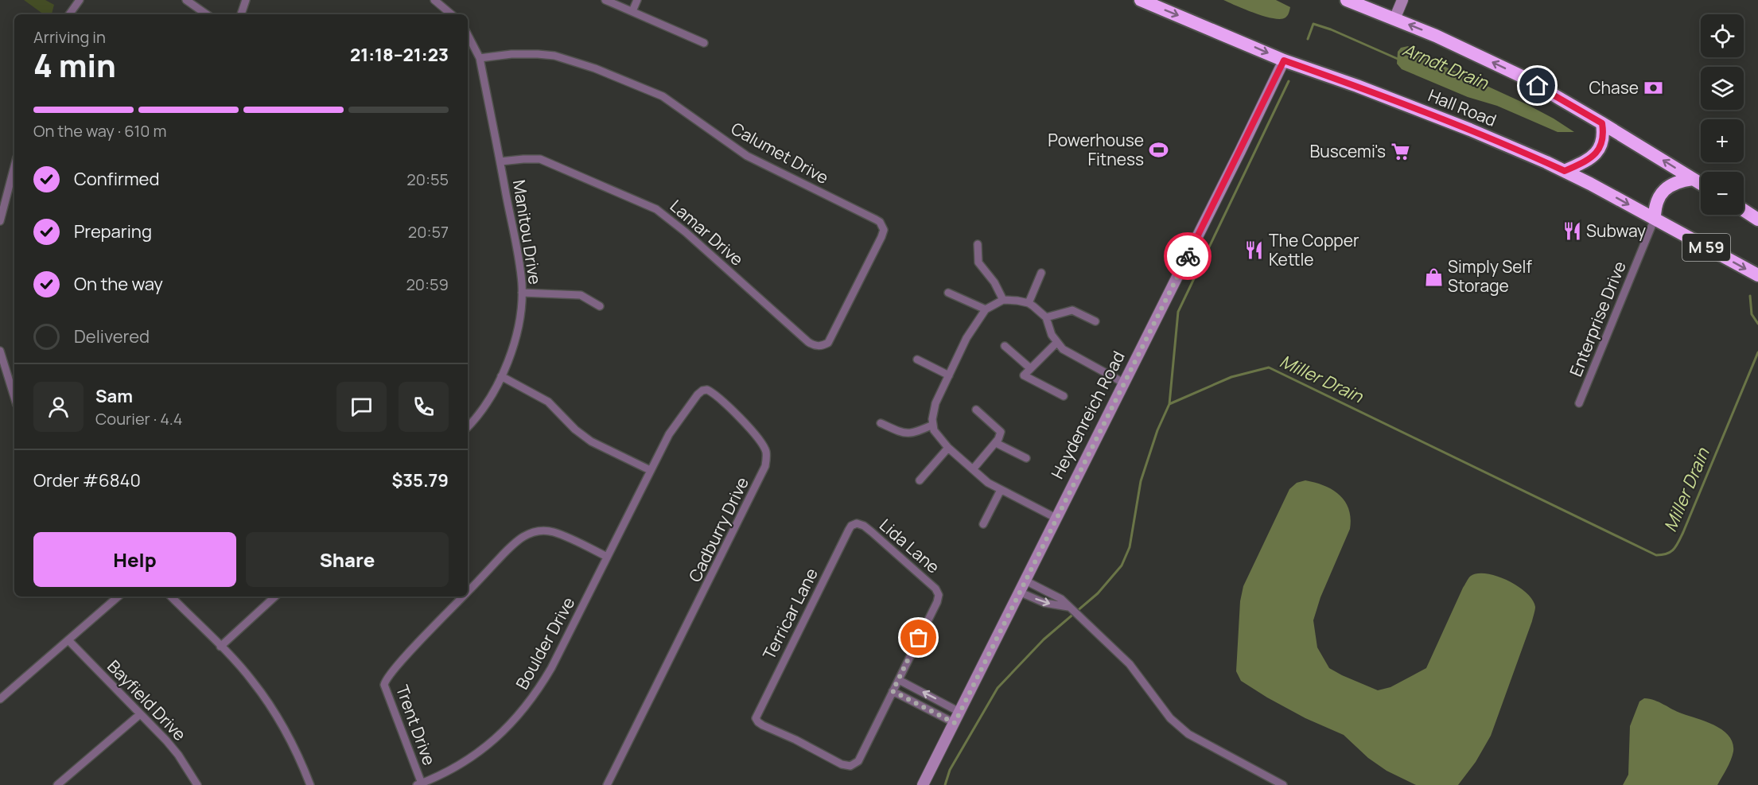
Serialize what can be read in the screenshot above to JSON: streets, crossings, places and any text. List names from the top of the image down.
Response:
{
  "streets": {
    "highway": ["Hall Road", "M 59"],
    "street": [
      "Calumet Drive",
      "Manitou Drive",
      "Lamar Drive",
      "Enterprise Drive",
      "Heydenreich Road",
      "Cadburry Drive",
      "Lida Lane",
      "Terricar Lane",
      "Boulder Drive",
      "Bayfield Drive",
      "Trent Drive"
    ]
  },
  "crossings": [
    ["Hall Road", "Enterprise Drive"],
    ["Hall Road", "Heydenreich Road"],
    ["Calumet Drive", "Manitou Drive"],
    ["Calumet Drive", "Lamar Drive"],
    ["Manitou Drive", "Lamar Drive"],
    ["Cadburry Drive", "Boulder Drive"],
    ["Lida Lane", "Terricar Lane"],
    ["Boulder Drive", "Trent Drive"]
  ],
  "water": ["Arndt Drain", "Miller Drain"],
  "places": {
    "bank": ["Chase"],
    "sports": ["Powerhouse Fitness"],
    "supermarket": ["Buscemi's"],
    "restaurant": ["Subway", "The Copper Kettle"],
    "shop": ["Simply Self Storage"]
  },
  "page": {
    "map_buttons": ["+", "−"],
    "heading": ["4 min", "Arriving in", "21:18–21:23"],
    "panel": [
      "Sam",
      "Courier · 4.4",
      "Order #6840",
      "$35.79"
    ],
    "bar": "On the way · 610 m",
    "list": [
      ["Confirmed", "20:55"],
      ["Preparing", "20:57"],
      ["On the way", "20:59"],
      "Delivered"
    ],
    "buttons": ["Help", "Share"]
  }
}
